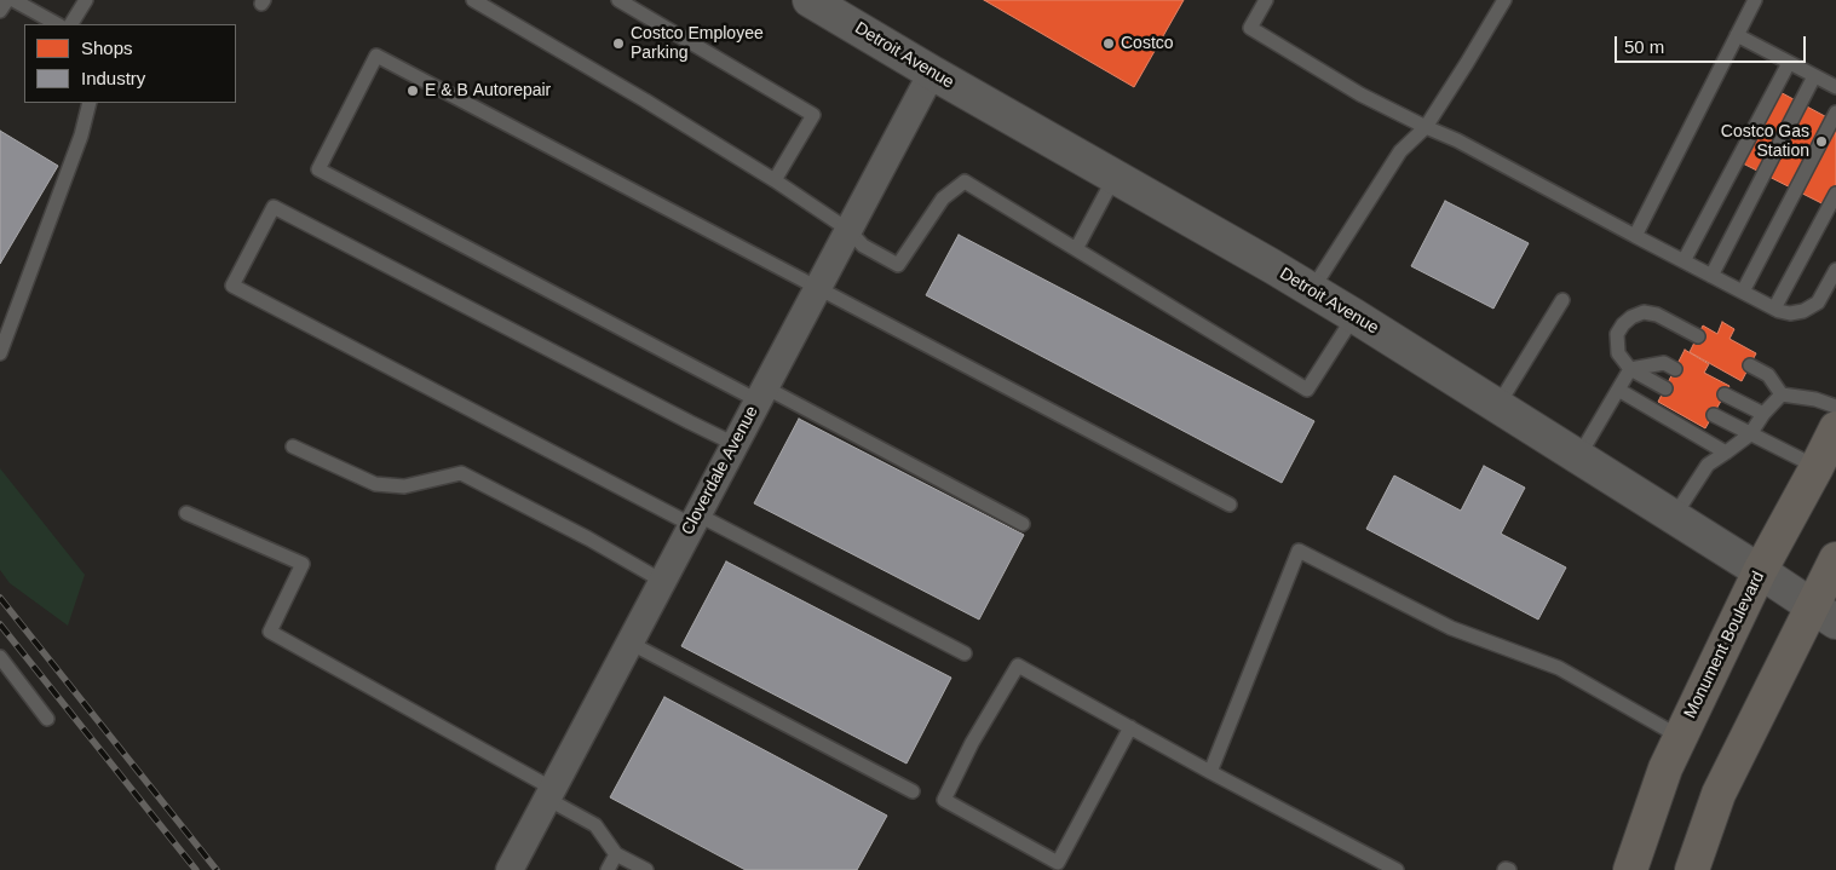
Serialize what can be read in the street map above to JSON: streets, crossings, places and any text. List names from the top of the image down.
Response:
{
  "streets": {
    "main road": ["Monument Boulevard"],
    "street": ["Detroit Avenue", "Cloverdale Avenue"]
  },
  "crossings": [
    ["Detroit Avenue", "Cloverdale Avenue"],
    ["Detroit Avenue", "Monument Boulevard"]
  ],
  "places": [
    "Costco Employee Parking",
    "Costco",
    "E & B Autorepair",
    "Costco Gas Station"
  ],
  "legend": ["Shops", "Industry"],
  "scale_bar": "50 m"
}
